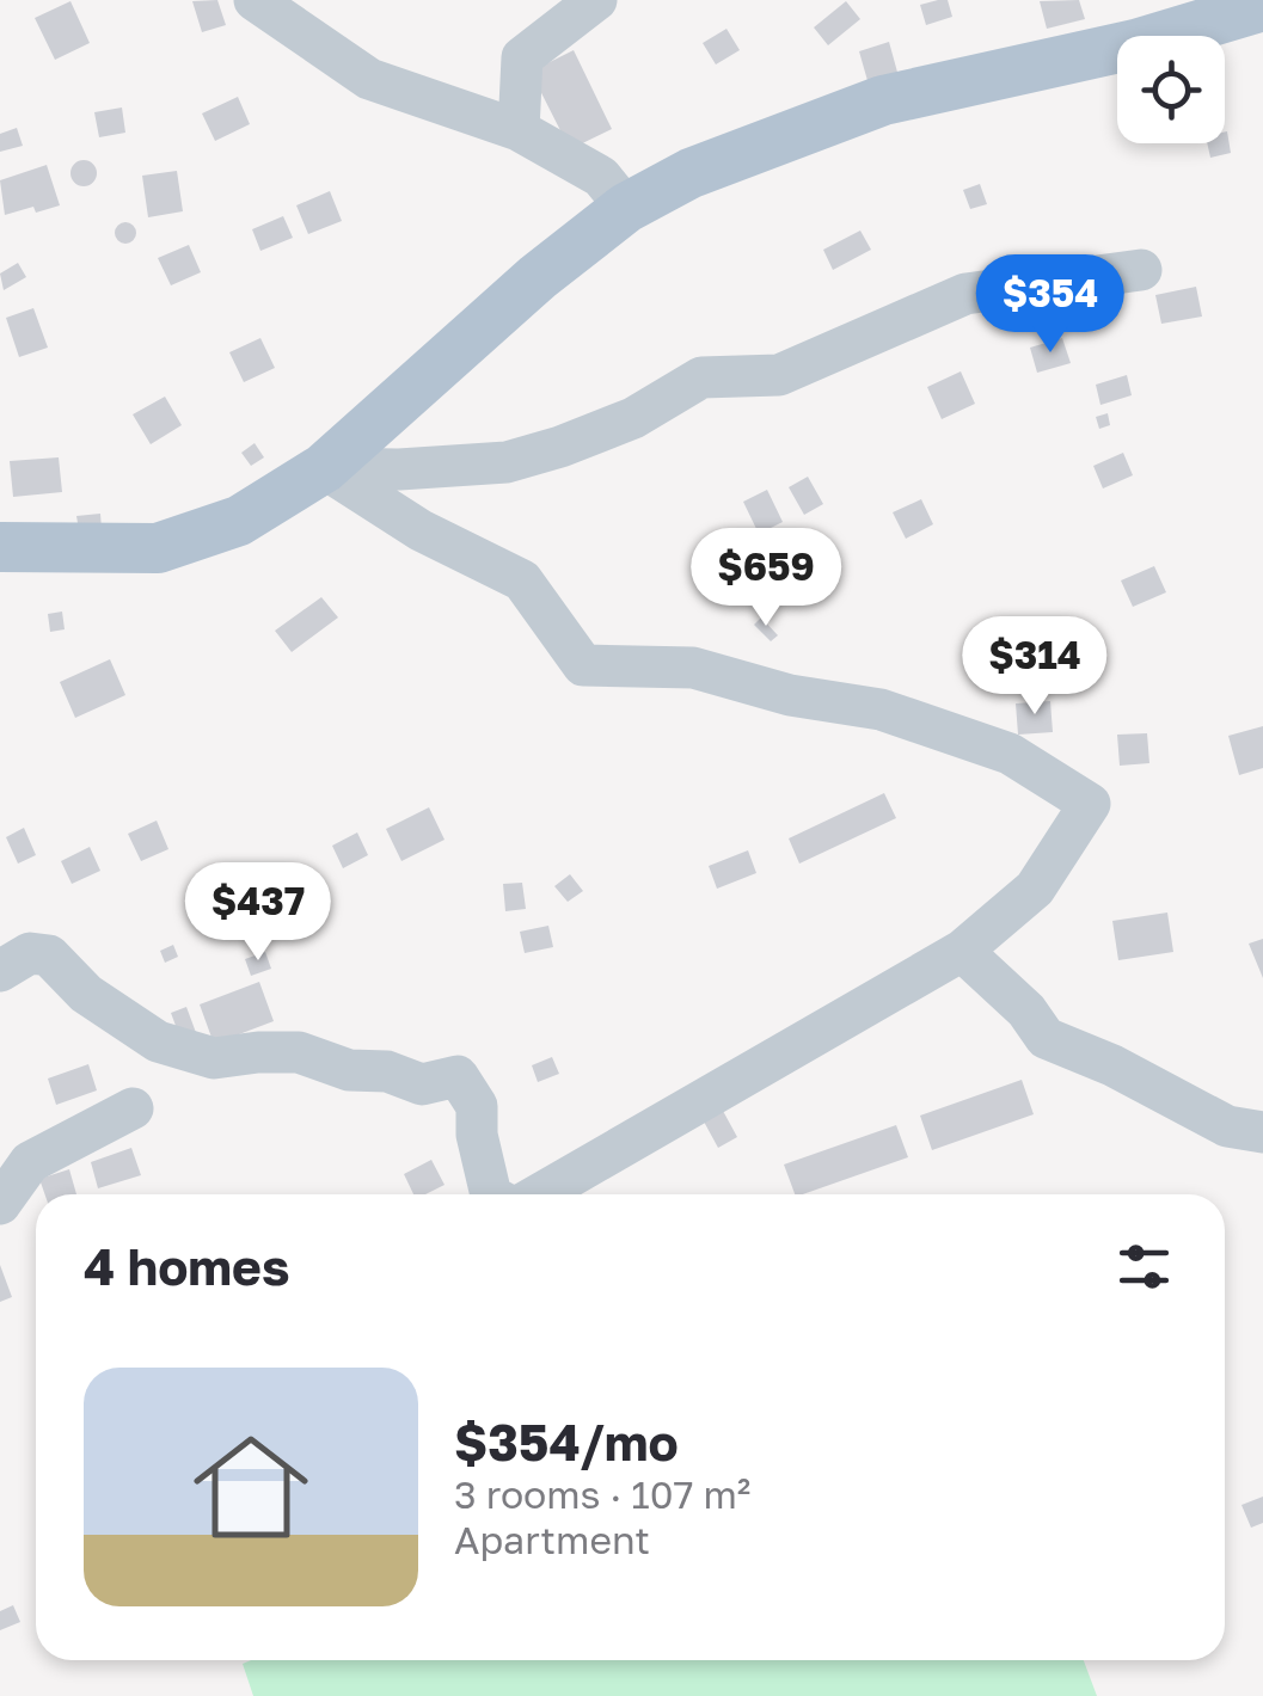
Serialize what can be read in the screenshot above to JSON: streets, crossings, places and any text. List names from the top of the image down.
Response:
{
  "page": {
    "price": [
      "$354",
      "$659",
      "$314",
      "$437"
    ],
    "heading": "4 homes",
    "list": [
      {
        "name": "$354/mo",
        "note": "3 rooms · 107 m² · Apartment"
      }
    ]
  }
}
